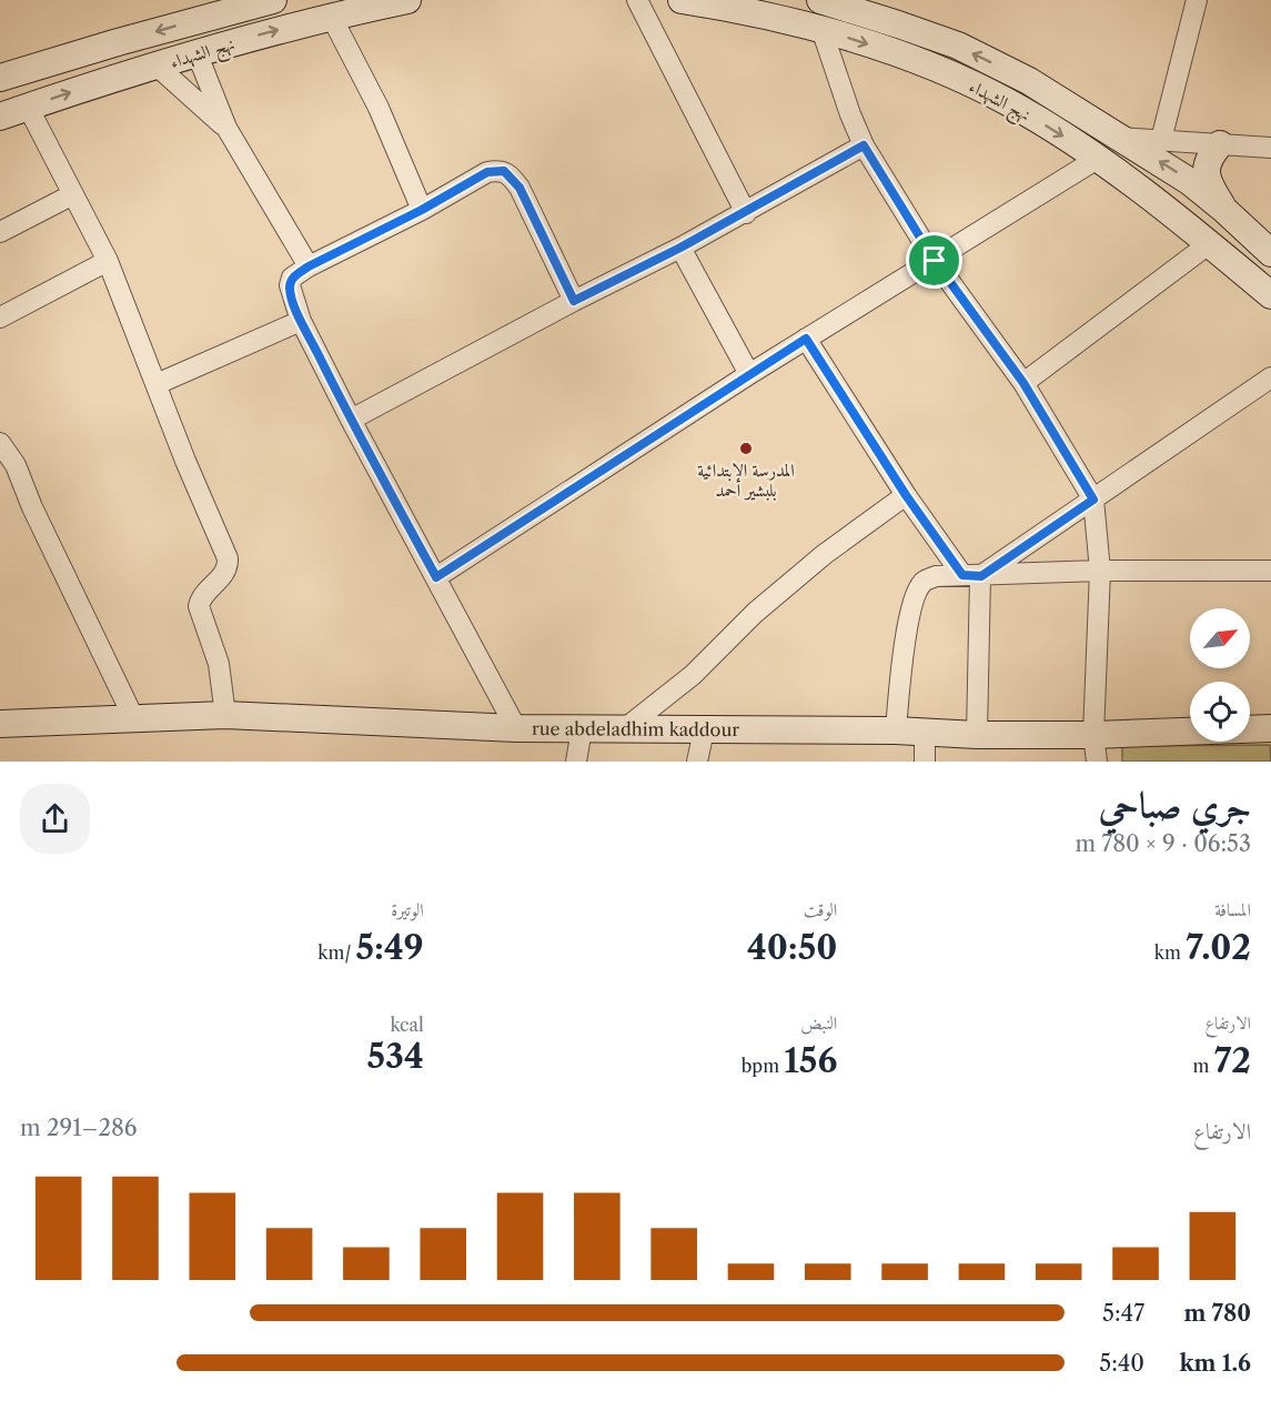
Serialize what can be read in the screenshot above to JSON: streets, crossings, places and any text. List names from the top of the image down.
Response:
{
  "streets": {
    "main road": ["نهج الشهداء", "rue abdeladhim kaddour"]
  },
  "places": ["المدرسة الابتدائية بلبشير أحمد"],
  "north": "top right",
  "page": {
    "heading": ["جري صباحي", "06:53 · 9 × 780 m"],
    "stats": [
      ["المسافة", "7.02 km"],
      ["الوقت", "40:50"],
      ["الوتيرة", "5:49 /km"],
      ["الارتفاع", "72 m"],
      ["النبض", "156 bpm"],
      ["kcal", "534"]
    ],
    "chart": ["الارتفاع", "286–291 m"],
    "list": [
      {
        "name": "780 m",
        "note": "5:47"
      },
      {
        "name": "1.6 km",
        "note": "5:40"
      }
    ]
  }
}
